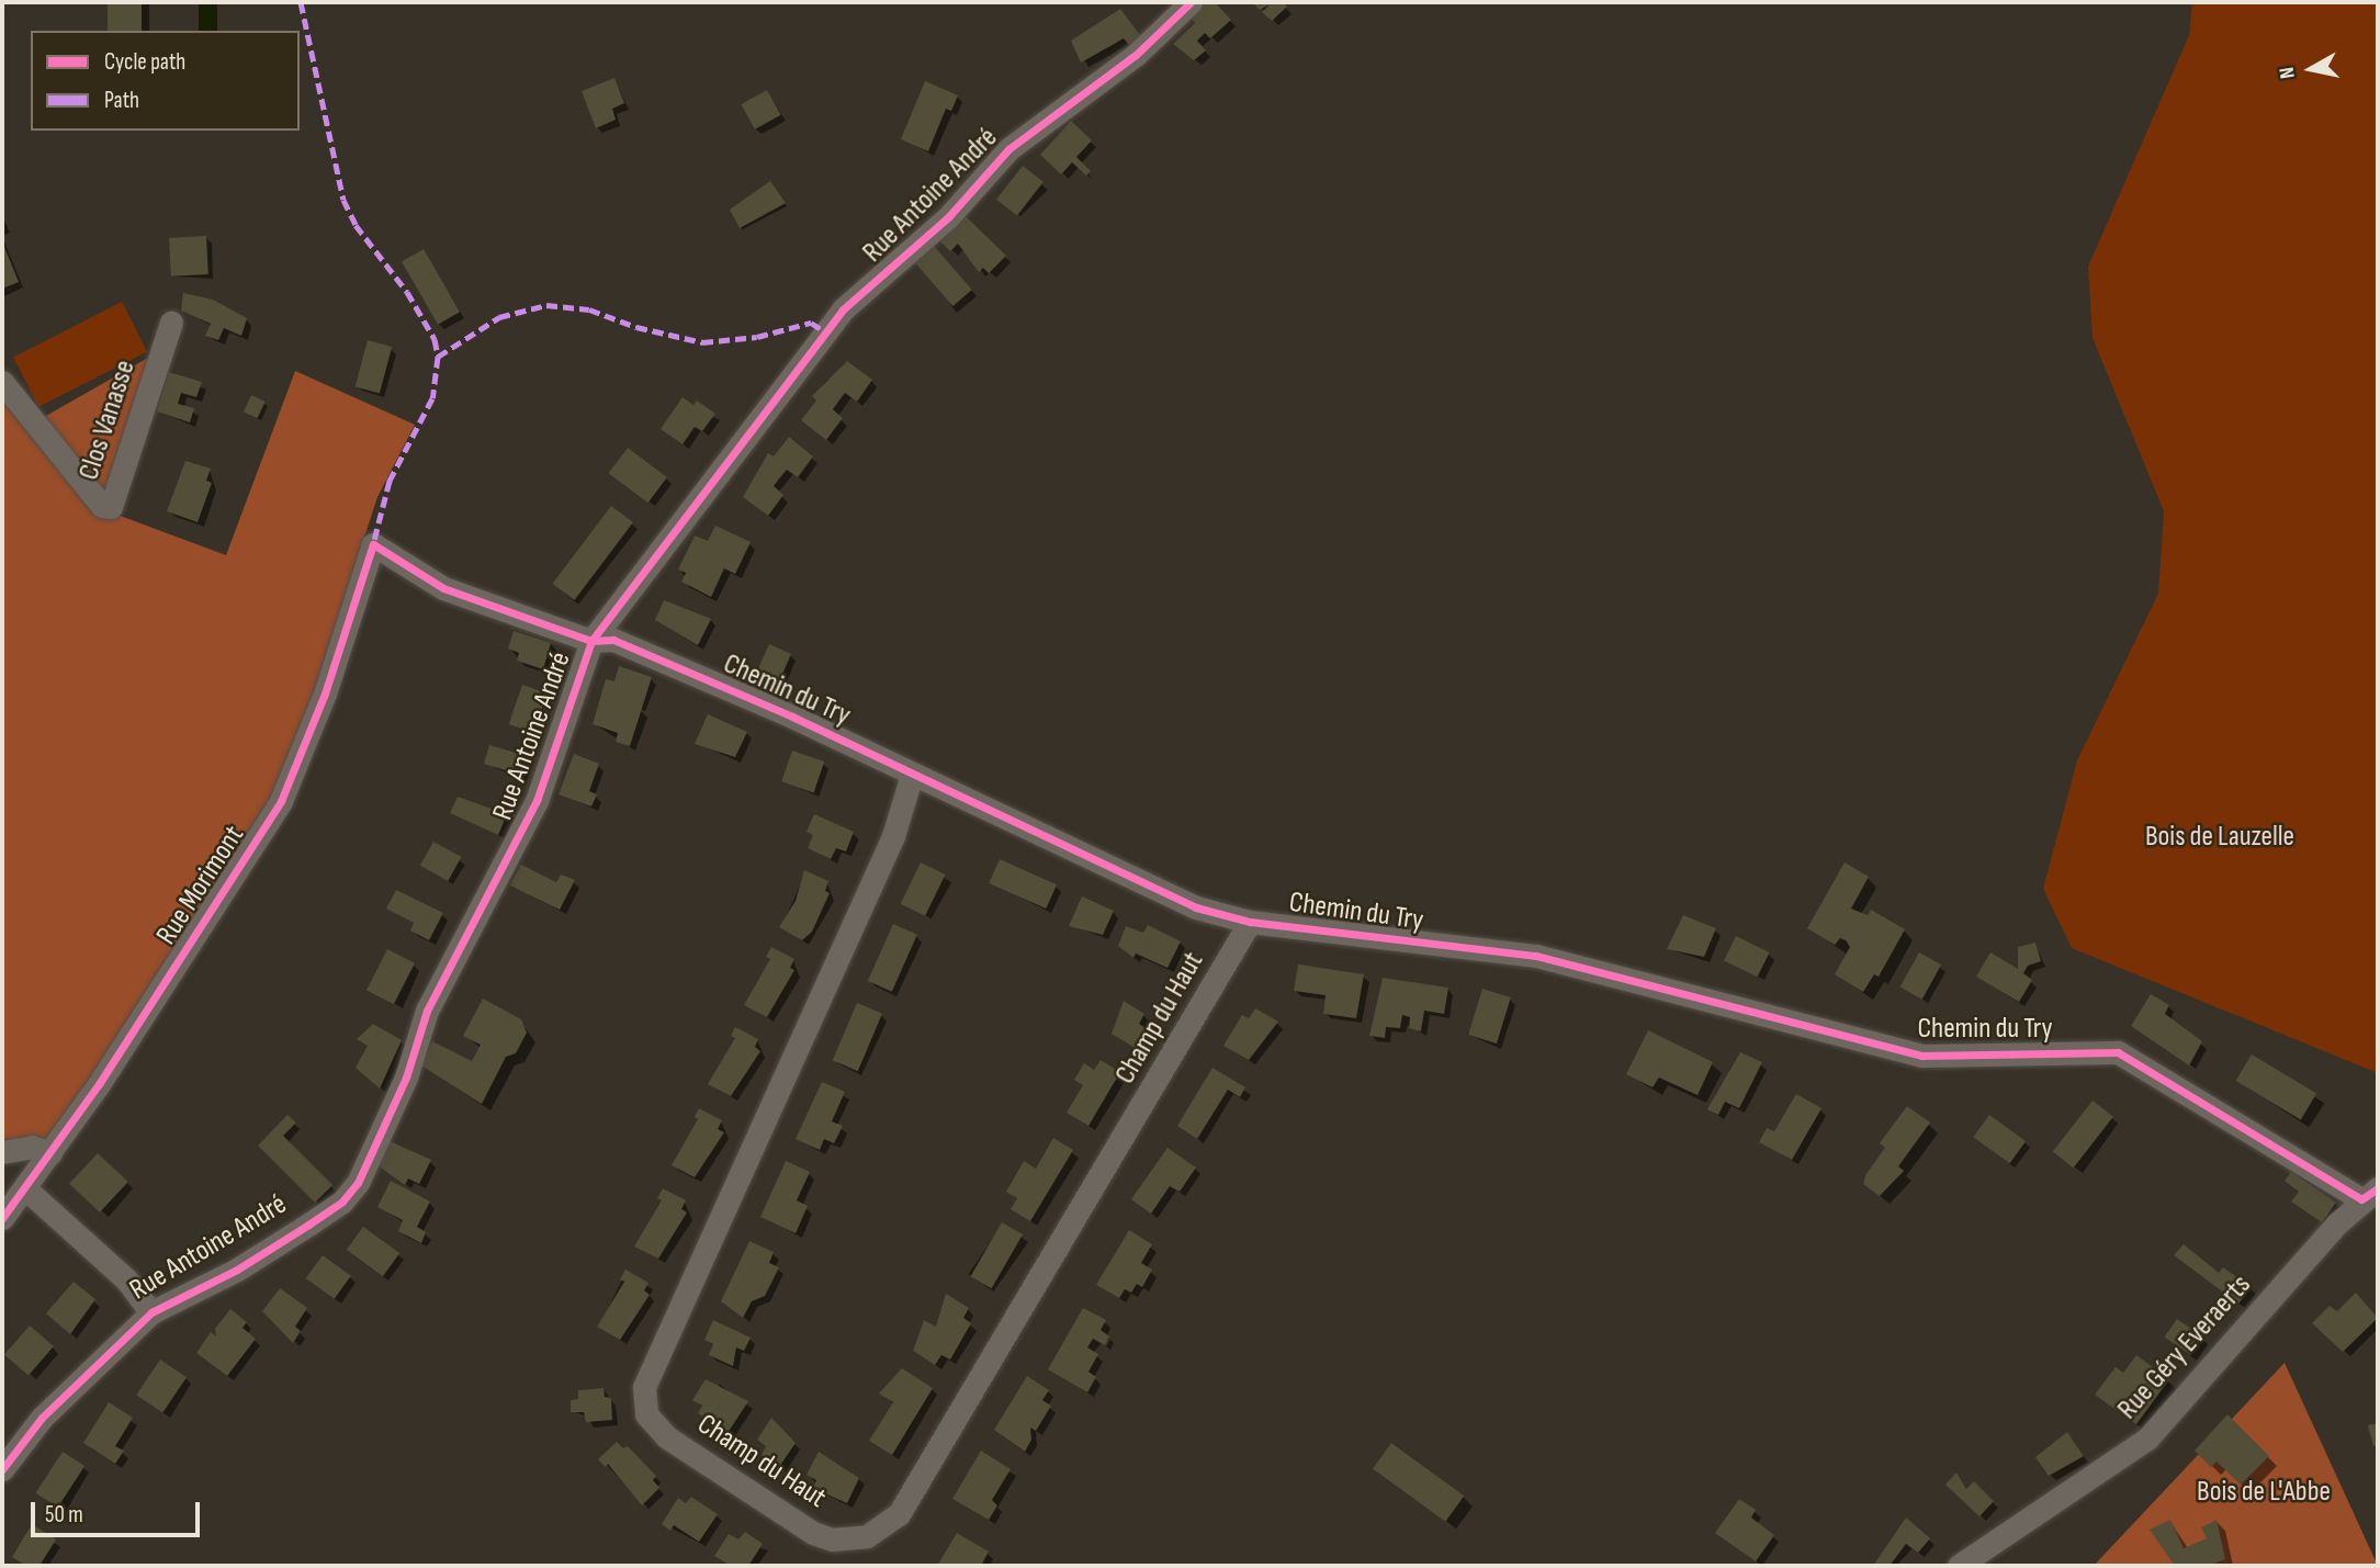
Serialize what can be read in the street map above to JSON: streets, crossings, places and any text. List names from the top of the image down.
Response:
{
  "streets": {
    "street": [
      "Rue Antoine André",
      "Clos Vanasse",
      "Chemin du Try",
      "Rue Morimont",
      "Champ du Haut",
      "Rue Géry Everaerts"
    ]
  },
  "crossings": [
    ["Rue Antoine André", "Chemin du Try"],
    ["Chemin du Try", "Rue Morimont"],
    ["Chemin du Try", "Champ du Haut"],
    ["Chemin du Try", "Rue Géry Everaerts"]
  ],
  "parks": ["Bois de Lauzelle", "Bois de L'Abbe"],
  "legend": ["Cycle path", "Path"],
  "scale_bar": "50 m",
  "north": "left"
}
